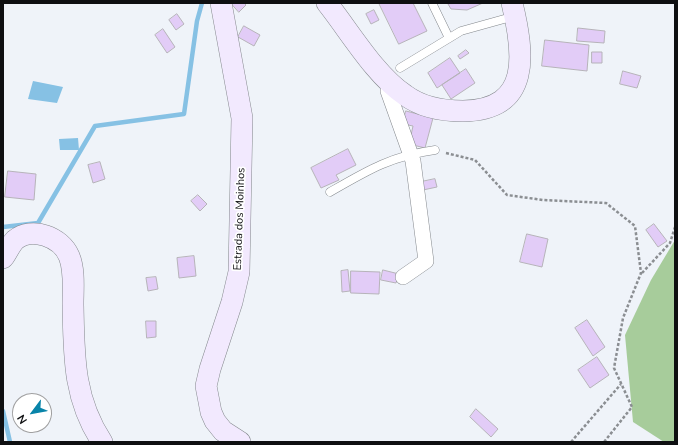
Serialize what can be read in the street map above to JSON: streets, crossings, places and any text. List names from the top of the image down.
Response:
{
  "streets": {
    "street": ["Estrada dos Moinhos"]
  },
  "north": "bottom left"
}
